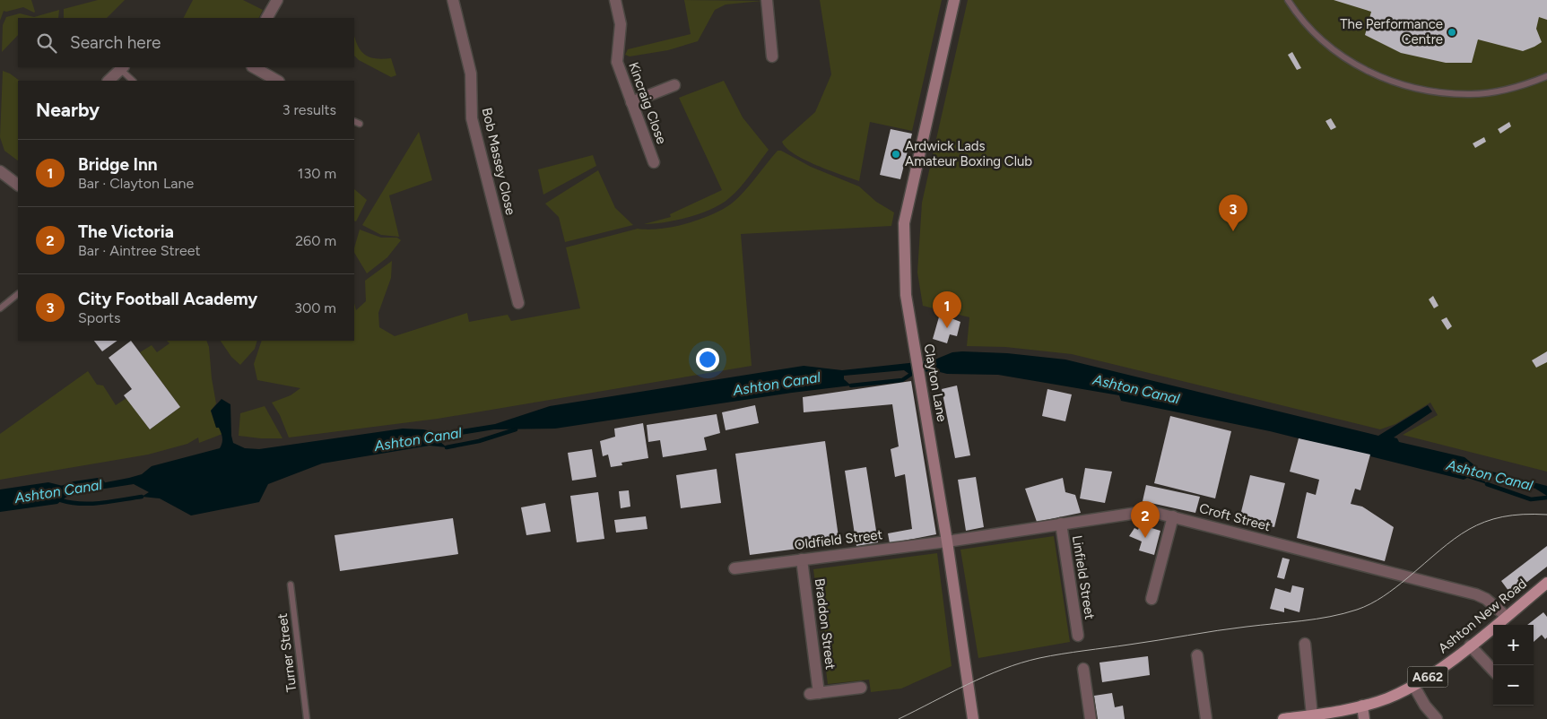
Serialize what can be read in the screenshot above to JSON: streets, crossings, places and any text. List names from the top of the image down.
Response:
{
  "streets": {
    "main road": ["Ashton New Road", "A662"],
    "street": [
      "Kincraig Close",
      "Bob Massey Close",
      "Clayton Lane",
      "Croft Street",
      "Oldfield Street",
      "Linfield Street",
      "Braddon Street"
    ],
    "lane": ["Turner Street"]
  },
  "crossings": [
    ["Clayton Lane", "Croft Street"],
    ["Clayton Lane", "Oldfield Street"],
    ["Croft Street", "Oldfield Street"],
    ["Croft Street", "Linfield Street"],
    ["Croft Street", "Ashton New Road"],
    ["Oldfield Street", "Braddon Street"]
  ],
  "water": ["Ashton Canal"],
  "places": ["The Performance Centre", "Ardwick Lads Amateur Boxing Club"],
  "page": {
    "search": "Search here",
    "heading": ["Nearby", "3 results"],
    "list": [
      {
        "mark": "1",
        "name": "Bridge Inn",
        "note": "Bar · Clayton Lane",
        "value": "130 m"
      },
      {
        "mark": "2",
        "name": "The Victoria",
        "note": "Bar · Aintree Street",
        "value": "260 m"
      },
      {
        "mark": "3",
        "name": "City Football Academy",
        "note": "Sports",
        "value": "300 m"
      }
    ],
    "pins": ["3", "1", "2"],
    "map_buttons": ["+", "−"]
  }
}
